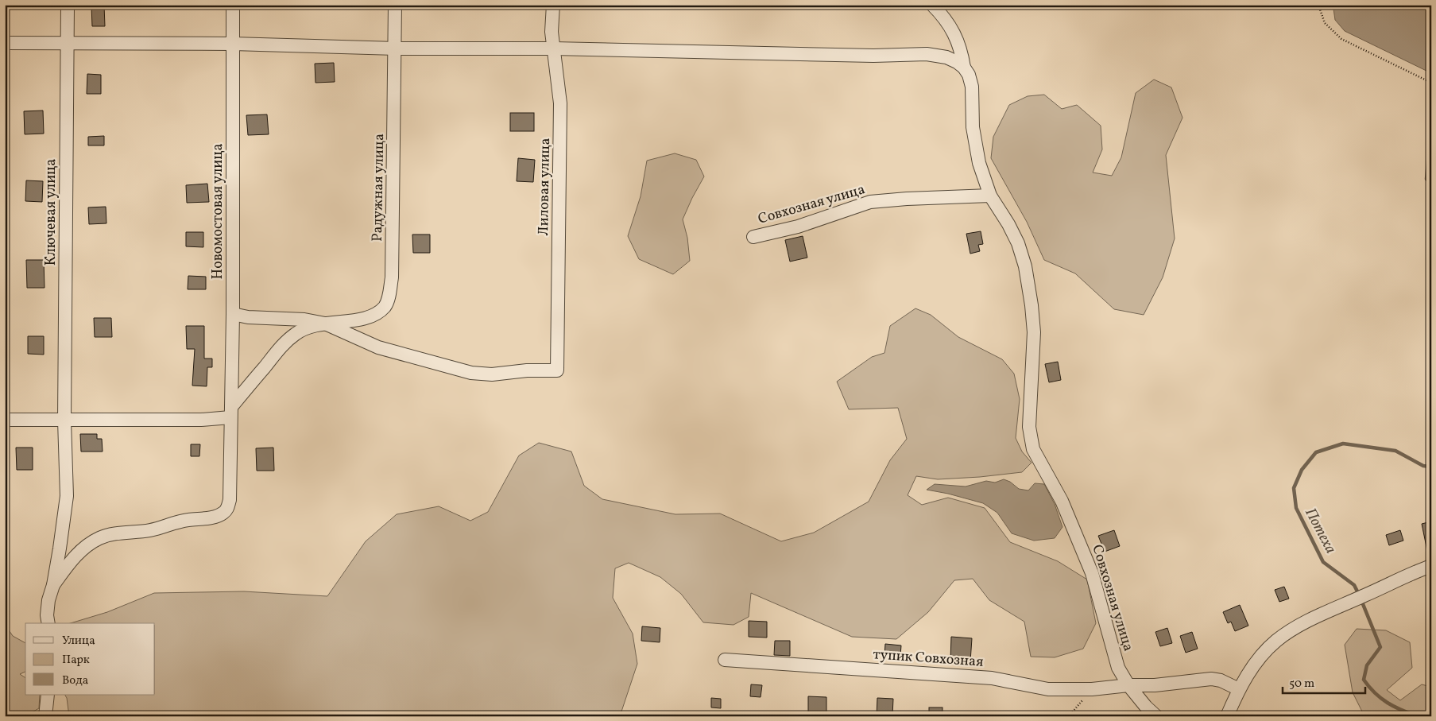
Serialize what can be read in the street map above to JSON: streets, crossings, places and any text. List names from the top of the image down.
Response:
{
  "streets": {
    "street": [
      "Лиловая улица",
      "Радужная улица",
      "Совхозная улица",
      "Новомостовая улица",
      "Ключевая улица",
      "тупик Совхозная"
    ]
  },
  "crossings": [
    ["Лиловая улица", "Радужная улица"],
    ["Совхозная улица", "тупик Совхозная"],
    ["Новомостовая улица", "Ключевая улица"]
  ],
  "water": ["Потеха"],
  "legend": ["Улица", "Парк", "Вода"],
  "scale_bar": "50 m"
}
